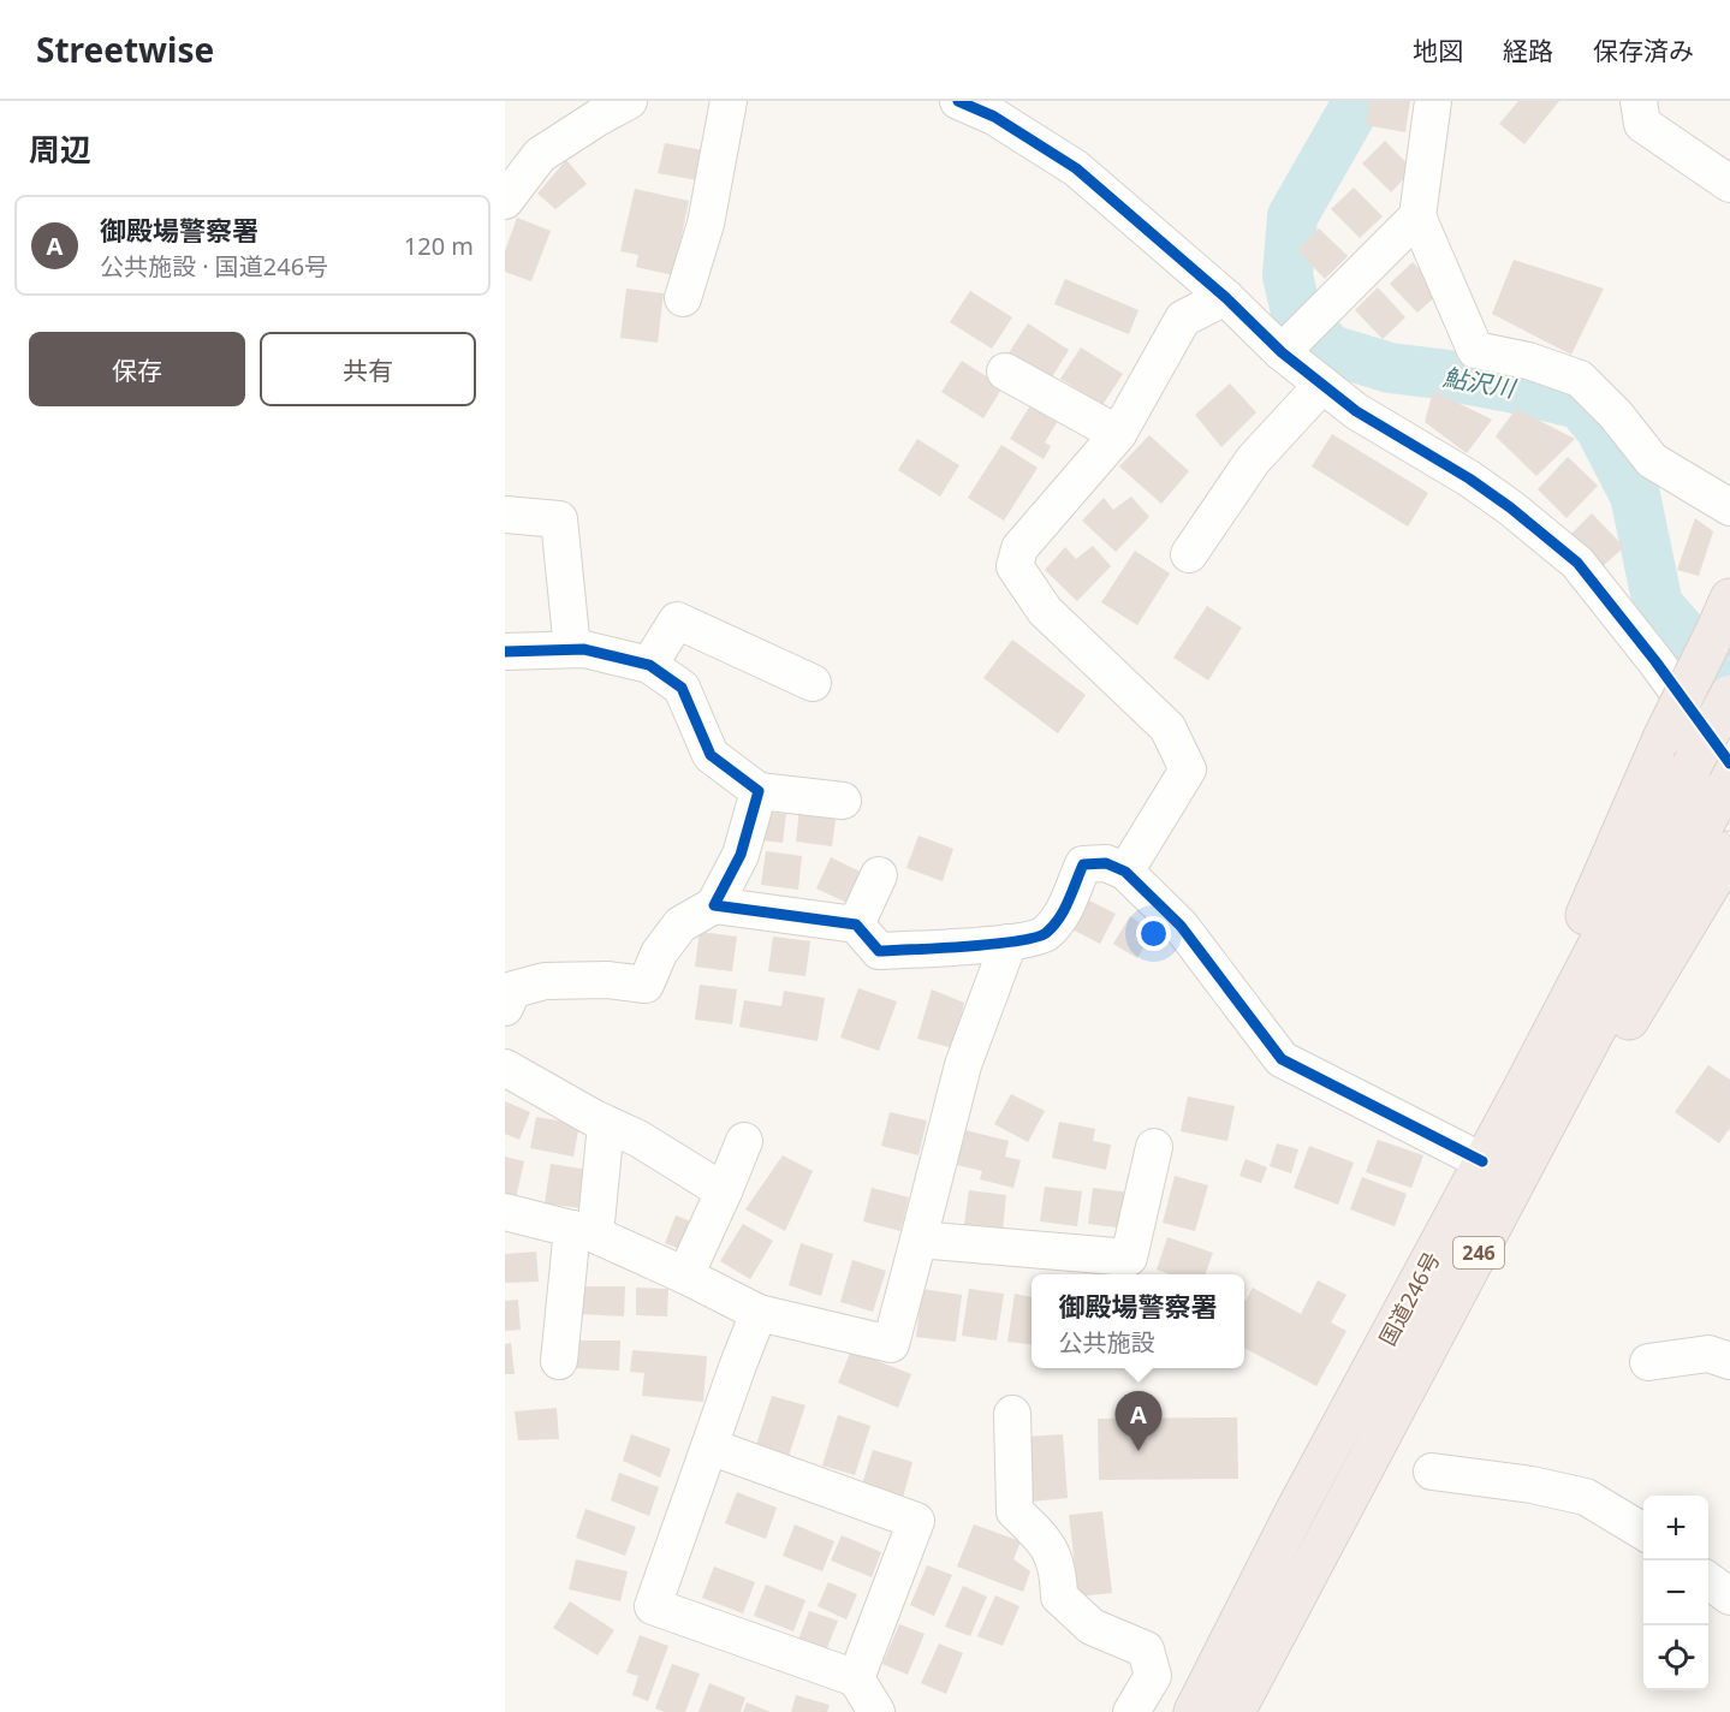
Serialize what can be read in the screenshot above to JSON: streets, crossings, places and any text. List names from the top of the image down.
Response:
{
  "streets": {
    "highway": ["246", "国道246号"]
  },
  "crossings": [
    ["246", "国道246号"]
  ],
  "water": ["鮎沢川"],
  "page": {
    "header": "Streetwise",
    "nav": ["地図", "経路", "保存済み"],
    "heading": "周辺",
    "list": [
      {
        "mark": "A",
        "name": "御殿場警察署",
        "note": "公共施設 · 国道246号",
        "value": "120 m"
      }
    ],
    "buttons": ["保存", "共有"],
    "popup": ["御殿場警察署", "公共施設"],
    "pins": "A",
    "map_buttons": ["+", "−"]
  }
}
